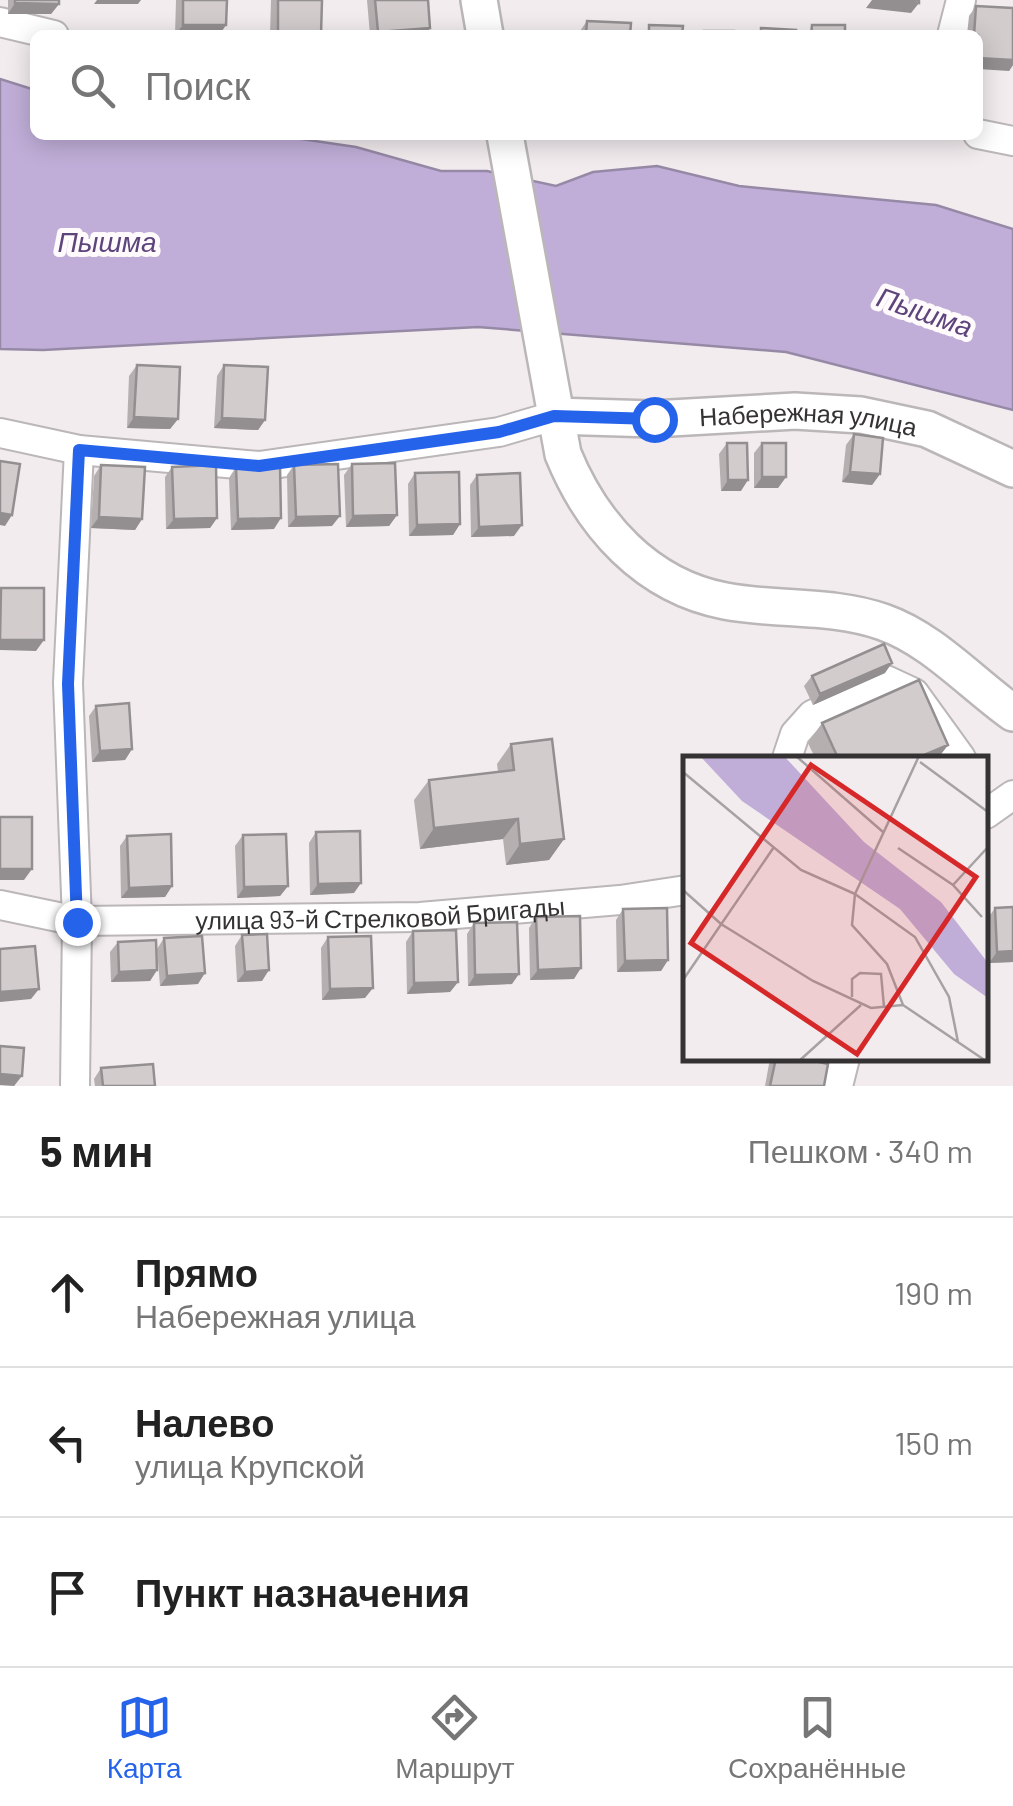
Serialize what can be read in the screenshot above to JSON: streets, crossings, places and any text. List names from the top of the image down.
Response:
{
  "streets": {
    "main road": ["Набережная улица"],
    "street": ["улица 93-й Стрелковой Бригады"]
  },
  "water": ["Пышма"],
  "page": {
    "search": "Поиск",
    "heading": ["5 мин", "Пешком · 340 m"],
    "list": [
      ["Прямо", "Набережная улица", "190 m"],
      ["Налево", "улица Крупской", "150 m"],
      "Пункт назначения"
    ],
    "nav": ["Карта", "Маршрут", "Сохранённые"]
  }
}
